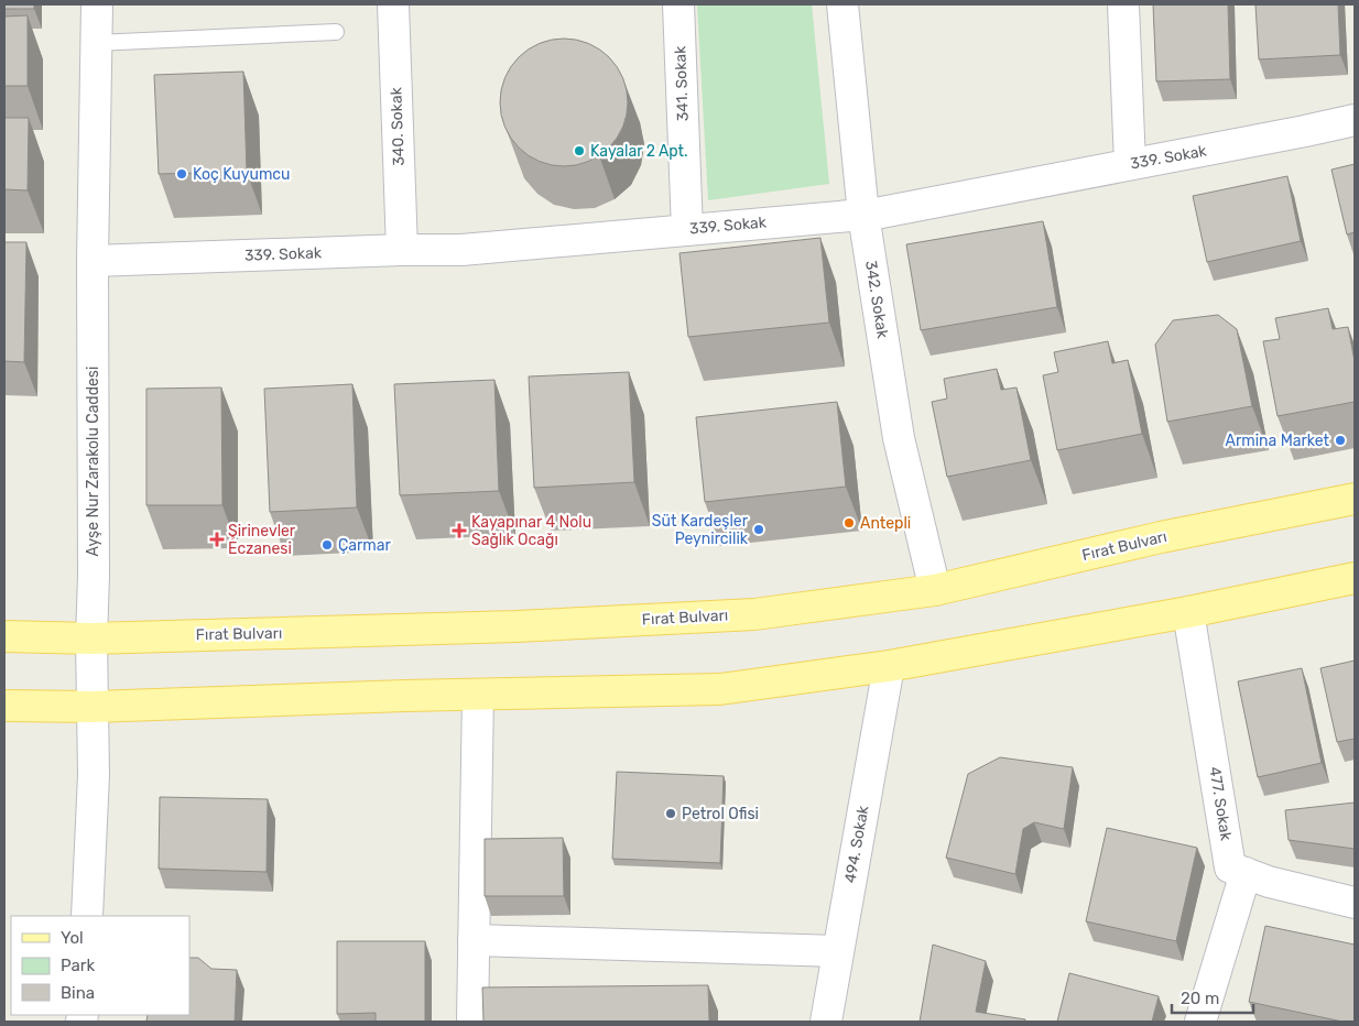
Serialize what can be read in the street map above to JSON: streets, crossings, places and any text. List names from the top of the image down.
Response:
{
  "streets": {
    "main road": ["Fırat Bulvarı"],
    "street": [
      "341. Sokak",
      "340. Sokak",
      "339. Sokak",
      "342. Sokak",
      "Ayşe Nur Zarakolu Caddesi",
      "477. Sokak",
      "494. Sokak"
    ]
  },
  "crossings": [
    ["341. Sokak", "339. Sokak"],
    ["340. Sokak", "339. Sokak"],
    ["339. Sokak", "342. Sokak"],
    ["339. Sokak", "Ayşe Nur Zarakolu Caddesi"],
    ["342. Sokak", "Fırat Bulvarı"],
    ["Ayşe Nur Zarakolu Caddesi", "Fırat Bulvarı"]
  ],
  "places": {
    "other": [
      "Kayalar 2 Apt.",
      "Koç Kuyumcu",
      "Armina Market",
      "Antepli",
      "Süt Kardeşler Peynircilik",
      "Çarmar",
      "Petrol Ofisi"
    ],
    "health": ["Kayapınar 4 Nolu Sağlık Ocağı", "Şirinevler Eczanesi"]
  },
  "legend": ["Yol", "Park", "Bina"],
  "scale_bar": "20 m"
}
